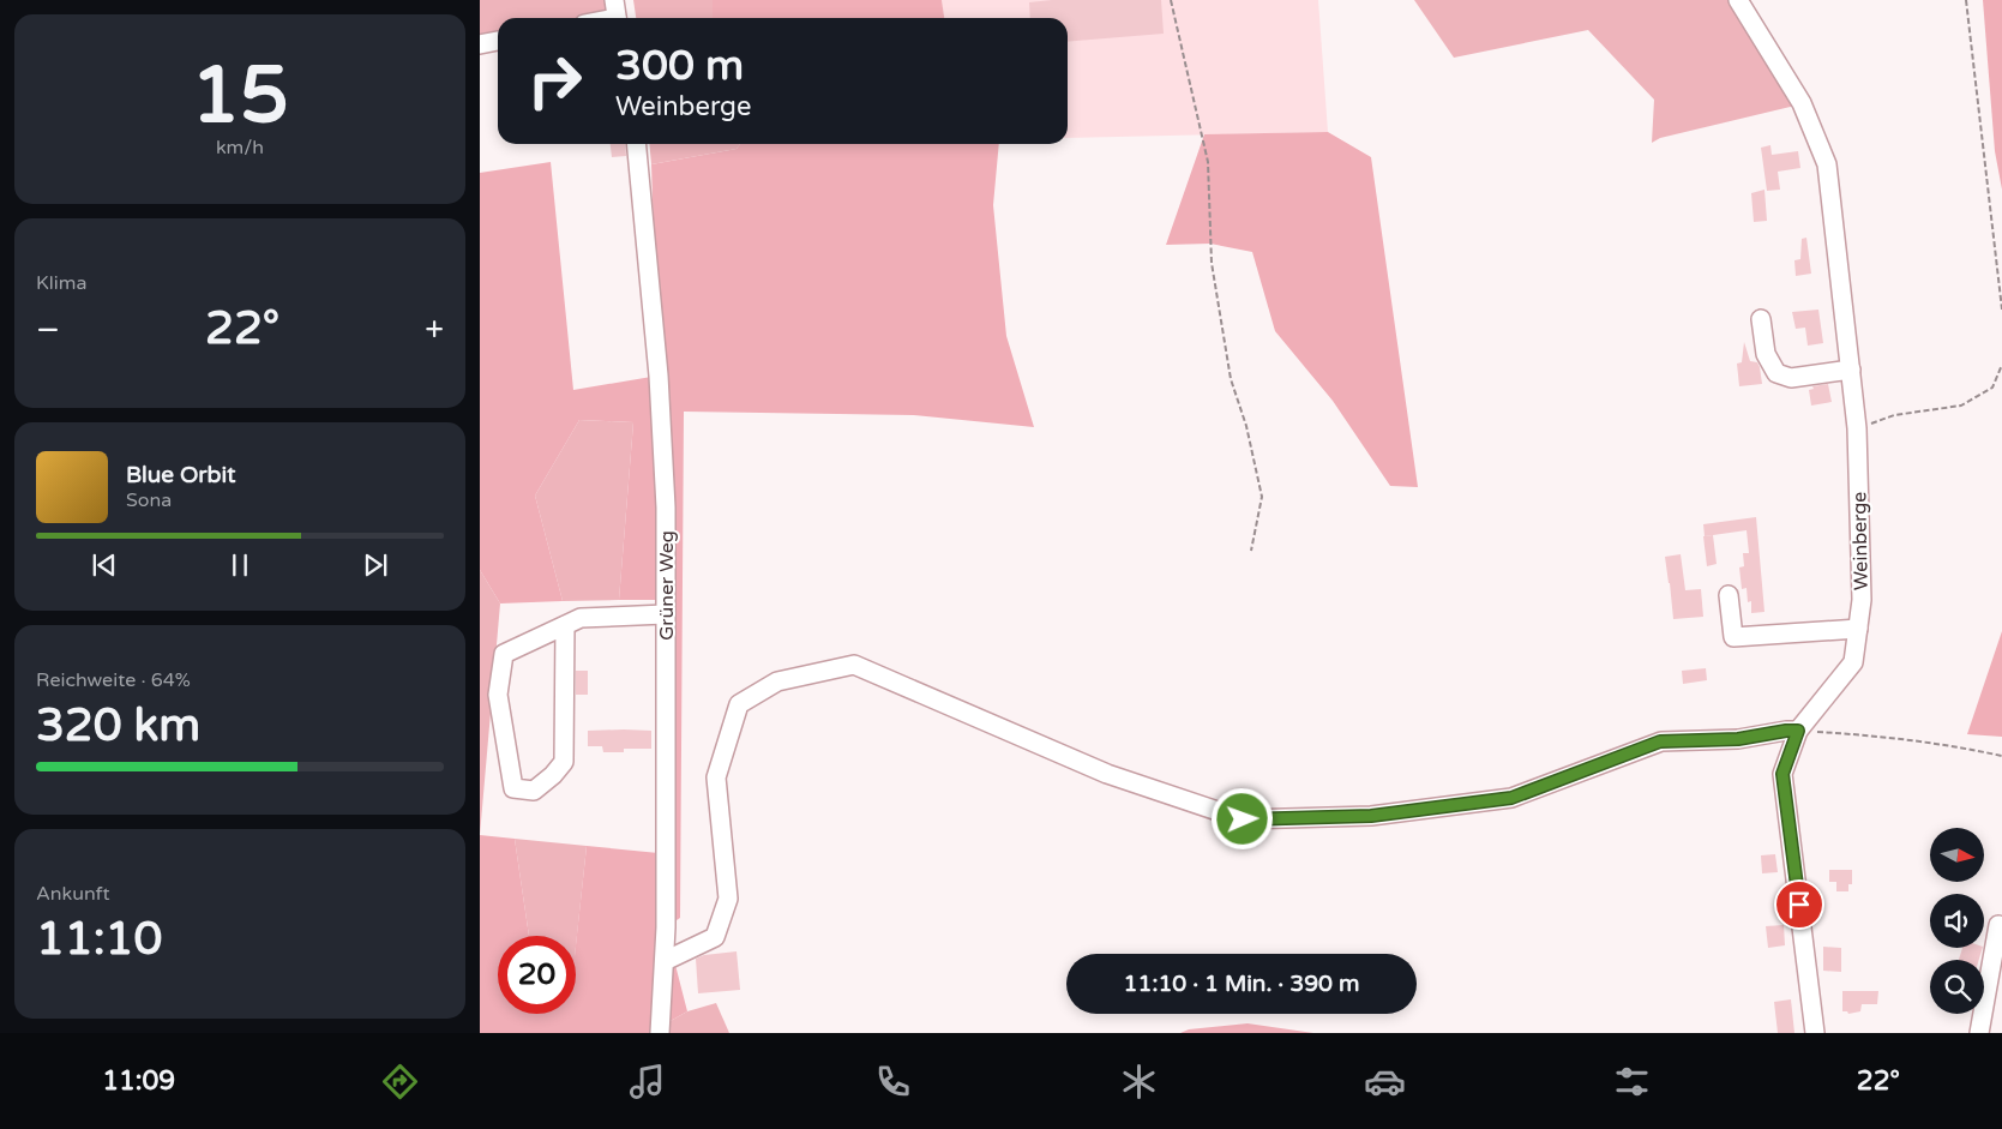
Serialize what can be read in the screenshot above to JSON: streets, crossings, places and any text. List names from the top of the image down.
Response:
{
  "streets": {
    "street": ["Weinberge", "Grüner Weg"]
  },
  "north": "right",
  "page": {
    "tile": [
      ["15", "km/h"],
      "Klima",
      ["Reichweite · 64%", "320 km"],
      ["Ankunft", "11:10"]
    ],
    "turn": ["300 m", "Weinberge"],
    "heat": ["−", "22°", "+"],
    "song": ["Blue Orbit", "Sona"],
    "limit": "20",
    "trip": "11:10 · 1 Min. · 390 m",
    "tabs": ["11:09", "22°"]
  }
}
